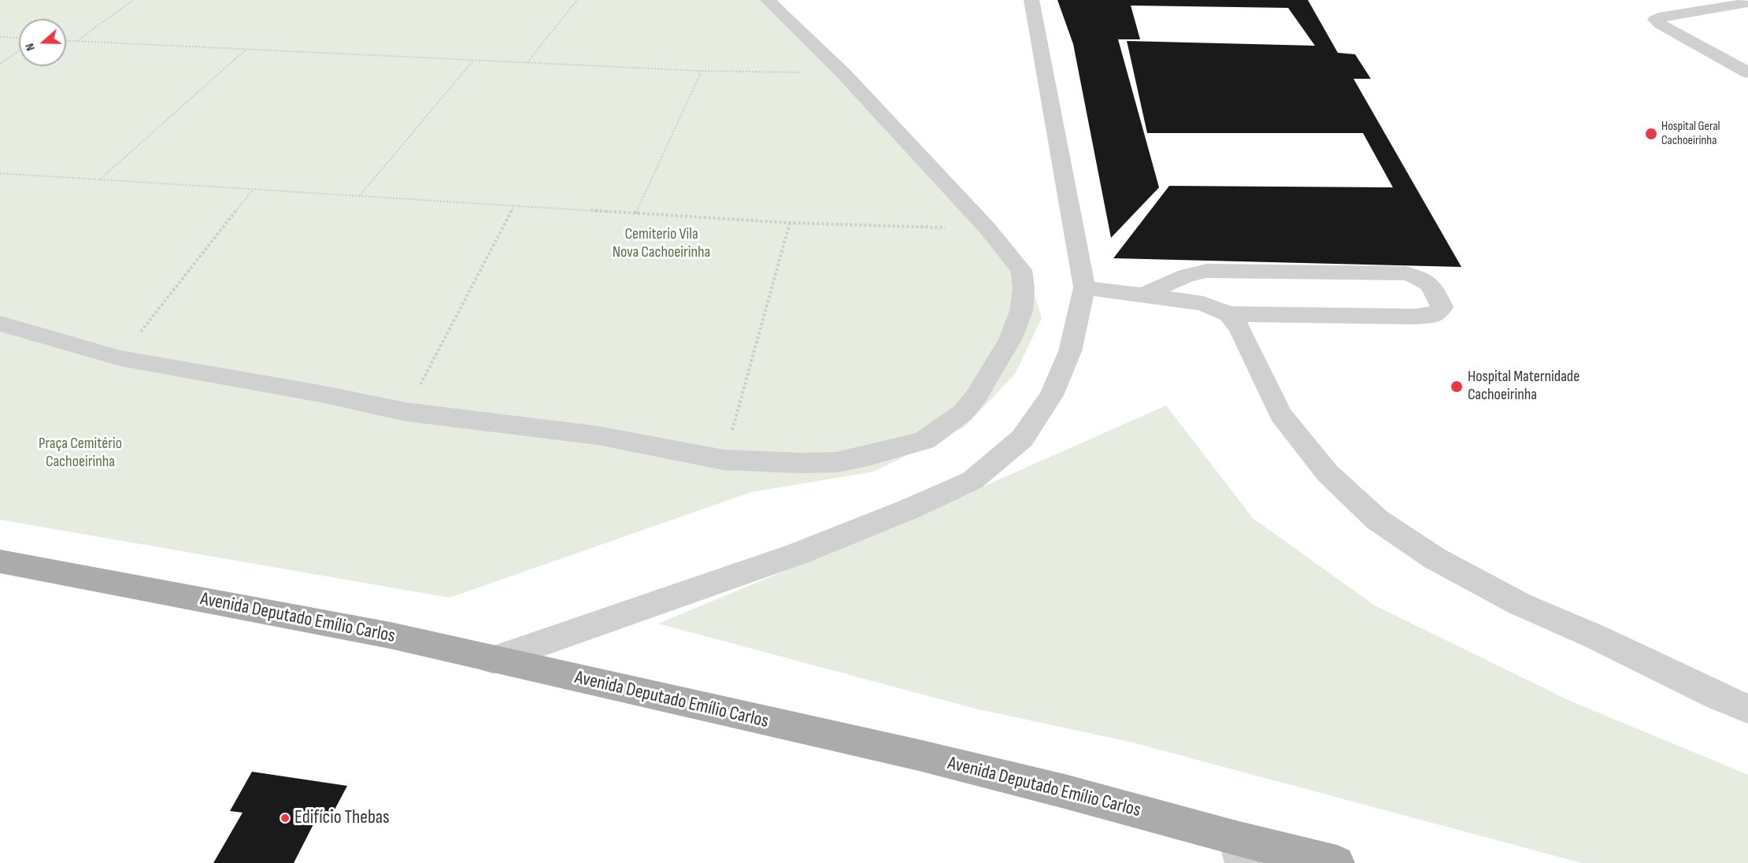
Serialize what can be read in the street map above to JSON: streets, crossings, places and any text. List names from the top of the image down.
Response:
{
  "streets": {
    "main road": ["Avenida Deputado Emílio Carlos"]
  },
  "parks": ["Cemiterio Vila Nova Cachoeirinha", "Praça Cemitério Cachoeirinha"],
  "places": ["Hospital Geral Cachoeirinha", "Hospital Maternidade Cachoeirinha", "Edifício Thebas"],
  "north": "left"
}
